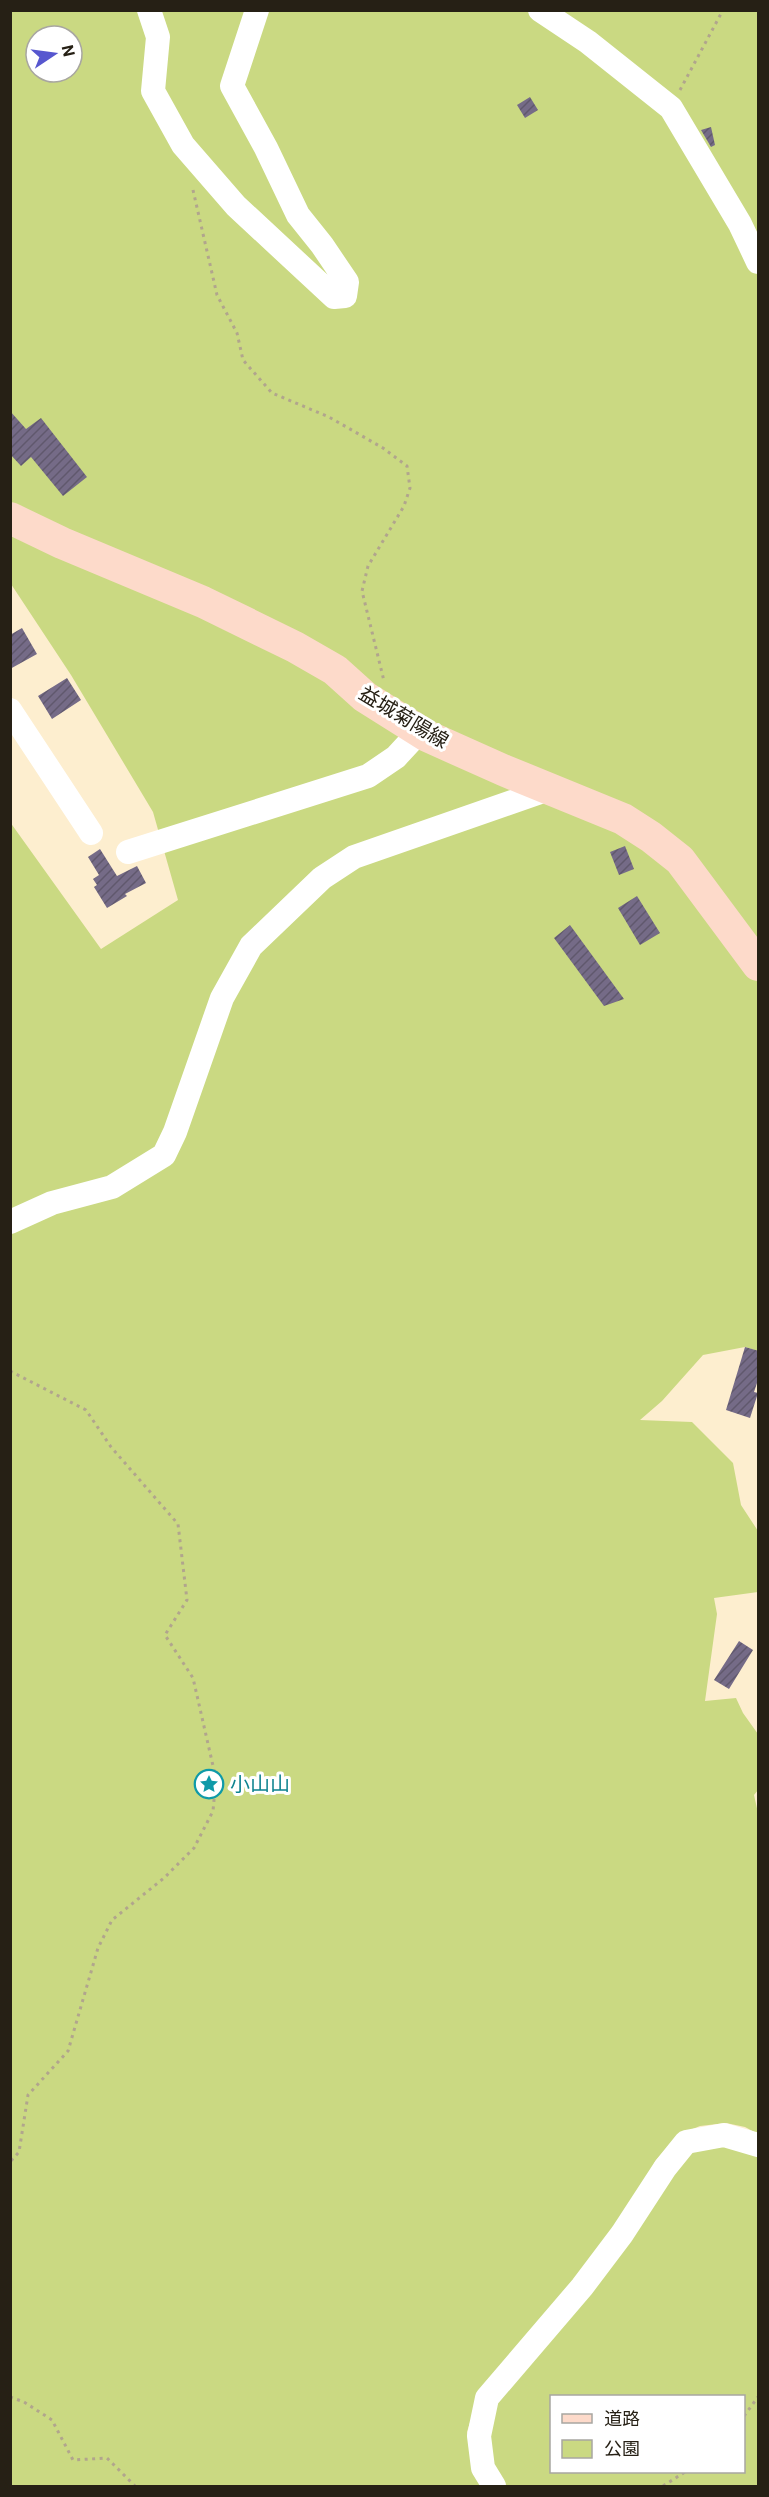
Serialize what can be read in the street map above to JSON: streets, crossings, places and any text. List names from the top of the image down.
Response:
{
  "streets": {
    "main road": ["益城菊陽線"]
  },
  "places": {
    "place": ["小山山"]
  },
  "legend": ["道路", "公園"],
  "north": "right"
}
